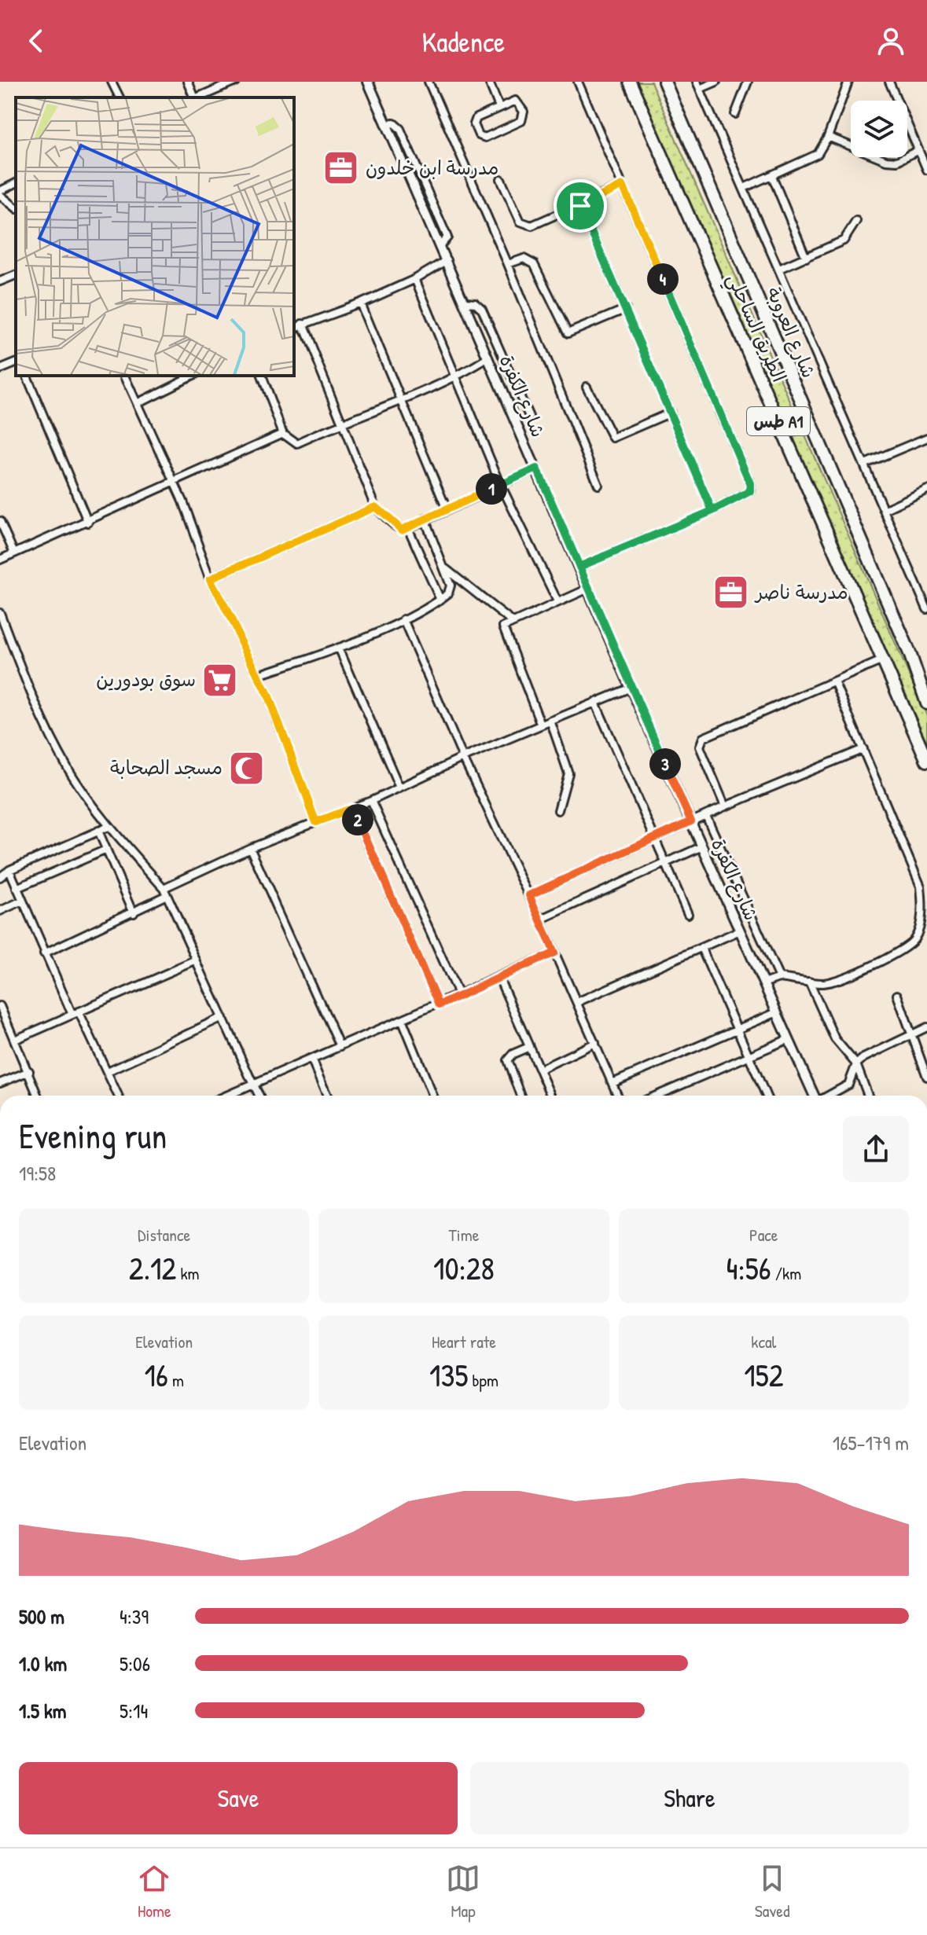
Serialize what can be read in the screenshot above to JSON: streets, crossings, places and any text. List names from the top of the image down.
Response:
{
  "streets": {
    "main road": ["الطريق الساحلي", "شارع العروبة", "طس A1"],
    "street": ["شارع الكفرة"]
  },
  "places": {
    "office": ["مدرسة ابن خلدون", "مدرسة ناصر"],
    "supermarket": ["سوق بودورين"],
    "mosque": ["مسجد الصحابة"]
  },
  "page": {
    "header": "Kadence",
    "pins": [
      "4",
      "1",
      "3",
      "2"
    ],
    "heading": ["Evening run", "19:58"],
    "stats": [
      ["Distance", "2.12 km"],
      ["Time", "10:28"],
      ["Pace", "4:56 /km"],
      ["Elevation", "16 m"],
      ["Heart rate", "135 bpm"],
      ["kcal", "152"]
    ],
    "chart": ["Elevation", "165–179 m"],
    "list": [
      {
        "name": "500 m",
        "note": "4:39"
      },
      {
        "name": "1.0 km",
        "note": "5:06"
      },
      {
        "name": "1.5 km",
        "note": "5:14"
      }
    ],
    "buttons": ["Save", "Share"],
    "tabs": ["Home", "Map", "Saved"]
  }
}
